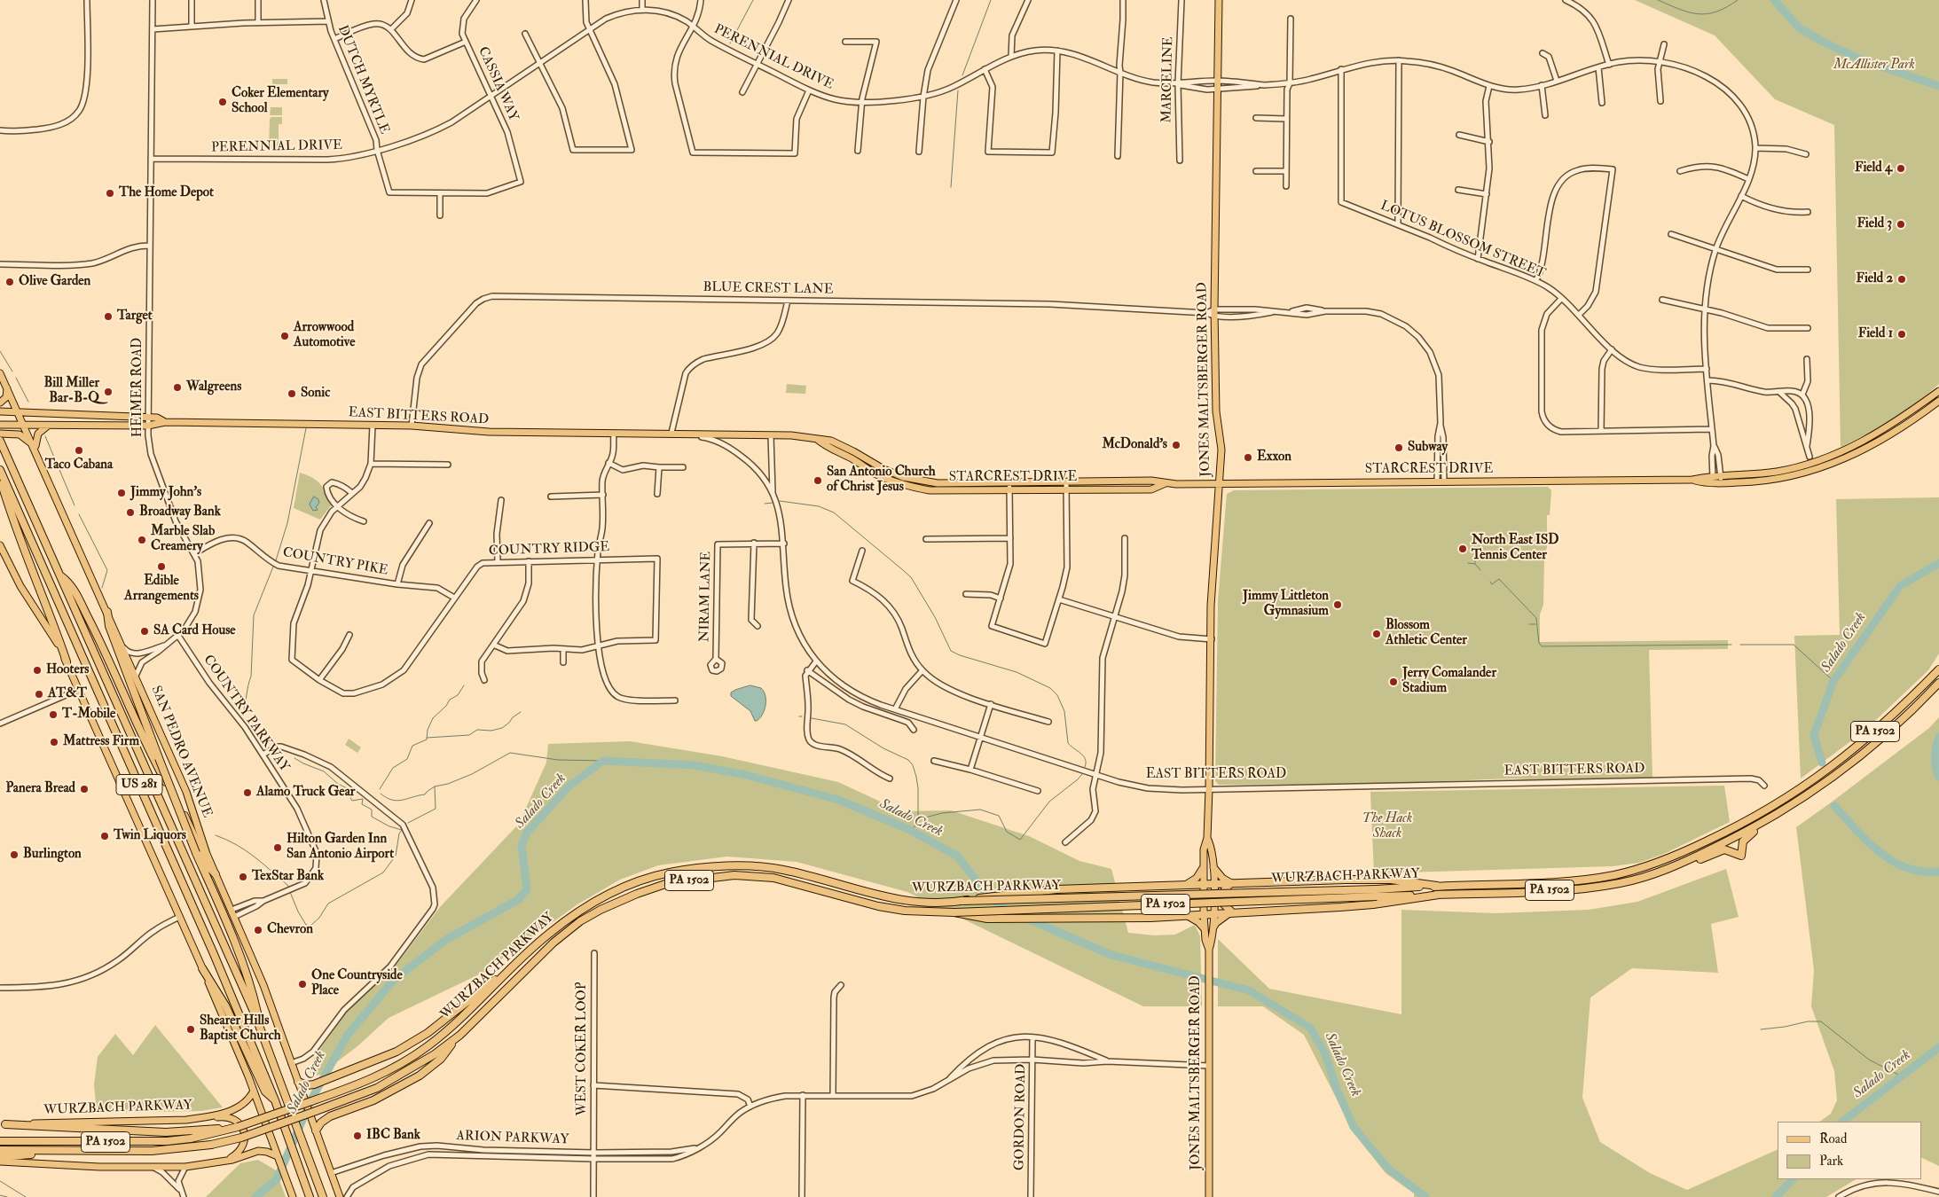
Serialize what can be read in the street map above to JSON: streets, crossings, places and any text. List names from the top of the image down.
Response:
{
  "streets": {
    "highway": ["PA 1502", "US 281", "WURZBACH PARKWAY"],
    "main road": [
      "JONES MALTSBERGER ROAD",
      "EAST BITTERS ROAD",
      "STARCREST DRIVE",
      "SAN PEDRO AVENUE"
    ],
    "street": [
      "PERENNIAL DRIVE",
      "DUTCH MYRTLE",
      "MARCELINE",
      "CASSIA WAY",
      "LOTUS BLOSSOM STREET",
      "BLUE CREST LANE",
      "HEIMER ROAD",
      "COUNTRY RIDGE",
      "COUNTRY PIKE",
      "NIRAM LANE",
      "COUNTRY PARKWAY",
      "WEST COKER LOOP",
      "GORDON ROAD",
      "ARION PARKWAY"
    ]
  },
  "crossings": [
    ["PERENNIAL DRIVE", "DUTCH MYRTLE"],
    ["PERENNIAL DRIVE", "MARCELINE"],
    ["PERENNIAL DRIVE", "CASSIA WAY"],
    ["PERENNIAL DRIVE", "JONES MALTSBERGER ROAD"],
    ["PERENNIAL DRIVE", "HEIMER ROAD"],
    ["DUTCH MYRTLE", "CASSIA WAY"],
    ["BLUE CREST LANE", "JONES MALTSBERGER ROAD"],
    ["BLUE CREST LANE", "EAST BITTERS ROAD"],
    ["BLUE CREST LANE", "STARCREST DRIVE"],
    ["JONES MALTSBERGER ROAD", "EAST BITTERS ROAD"],
    ["JONES MALTSBERGER ROAD", "STARCREST DRIVE"],
    ["JONES MALTSBERGER ROAD", "ARION PARKWAY"],
    ["HEIMER ROAD", "EAST BITTERS ROAD"],
    ["HEIMER ROAD", "COUNTRY PIKE"],
    ["HEIMER ROAD", "COUNTRY PARKWAY"],
    ["HEIMER ROAD", "SAN PEDRO AVENUE"],
    ["EAST BITTERS ROAD", "STARCREST DRIVE"],
    ["EAST BITTERS ROAD", "SAN PEDRO AVENUE"],
    ["COUNTRY RIDGE", "COUNTRY PIKE"],
    ["COUNTRY PARKWAY", "SAN PEDRO AVENUE"],
    ["SAN PEDRO AVENUE", "ARION PARKWAY"],
    ["WEST COKER LOOP", "ARION PARKWAY"],
    ["GORDON ROAD", "ARION PARKWAY"]
  ],
  "water": ["Salado Creek"],
  "parks": ["McAllister Park", "The Hack Shack"],
  "places": [
    "Coker Elementary School",
    "Field 4",
    "The Home Depot",
    "Field 3",
    "Field 2",
    "Olive Garden",
    "Target",
    "Field 1",
    "Arrowwood Automotive",
    "Walgreens",
    "Bill Miller Bar-B-Q",
    "Sonic",
    "McDonald's",
    "Subway",
    "Taco Cabana",
    "Exxon",
    "San Antonio Church of Christ Jesus",
    "Jimmy John's",
    "Broadway Bank",
    "Marble Slab Creamery",
    "North East ISD Tennis Center",
    "Edible Arrangements",
    "Jimmy Littleton Gymnasium",
    "SA Card House",
    "Blossom Athletic Center",
    "Hooters",
    "Jerry Comalander Stadium",
    "AT&T",
    "T-Mobile",
    "Mattress Firm",
    "Panera Bread",
    "Alamo Truck Gear",
    "Twin Liquors",
    "Hilton Garden Inn San Antonio Airport",
    "Burlington",
    "TexStar Bank",
    "Chevron",
    "One Countryside Place",
    "Shearer Hills Baptist Church",
    "IBC Bank"
  ],
  "legend": ["Road", "Park"]
}
